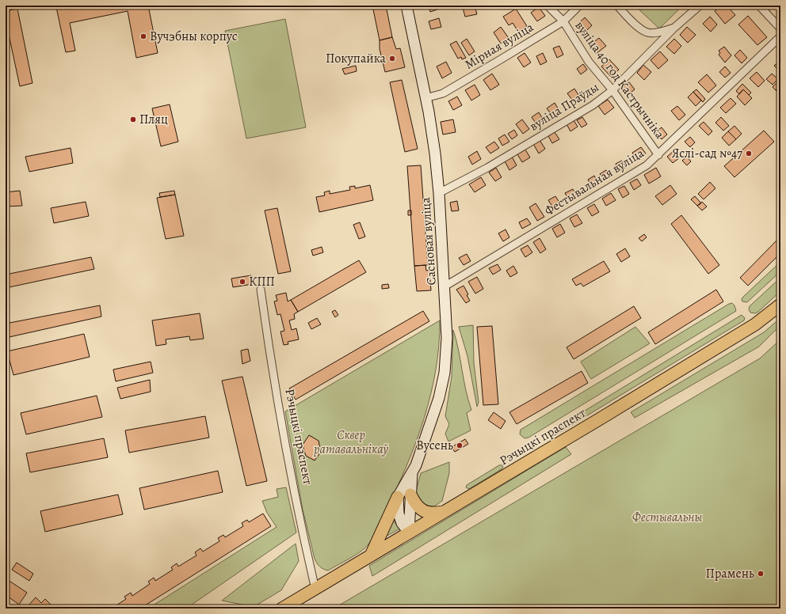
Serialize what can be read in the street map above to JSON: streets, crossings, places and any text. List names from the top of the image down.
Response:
{
  "streets": {
    "main road": ["Сасновая вуліца", "Рэчыцкі праспект"],
    "street": [
      "Мірная вуліца",
      "вуліца 40 год Кастрычніка",
      "вуліца Праўды",
      "Фестывальная вуліца"
    ]
  },
  "crossings": [
    ["Мірная вуліца", "вуліца 40 год Кастрычніка"],
    ["Мірная вуліца", "Сасновая вуліца"],
    ["вуліца 40 год Кастрычніка", "вуліца Праўды"],
    ["вуліца 40 год Кастрычніка", "Фестывальная вуліца"],
    ["вуліца Праўды", "Сасновая вуліца"],
    ["Фестывальная вуліца", "Сасновая вуліца"],
    ["Сасновая вуліца", "Рэчыцкі праспект"]
  ],
  "parks": ["Сквер ратавальнікаў", "Фестывальны"],
  "places": [
    "Вучэбны корпус",
    "Покупайка",
    "Пляц",
    "Яслі-сад №47",
    "КПП",
    "Вусень",
    "Прамень"
  ]
}
